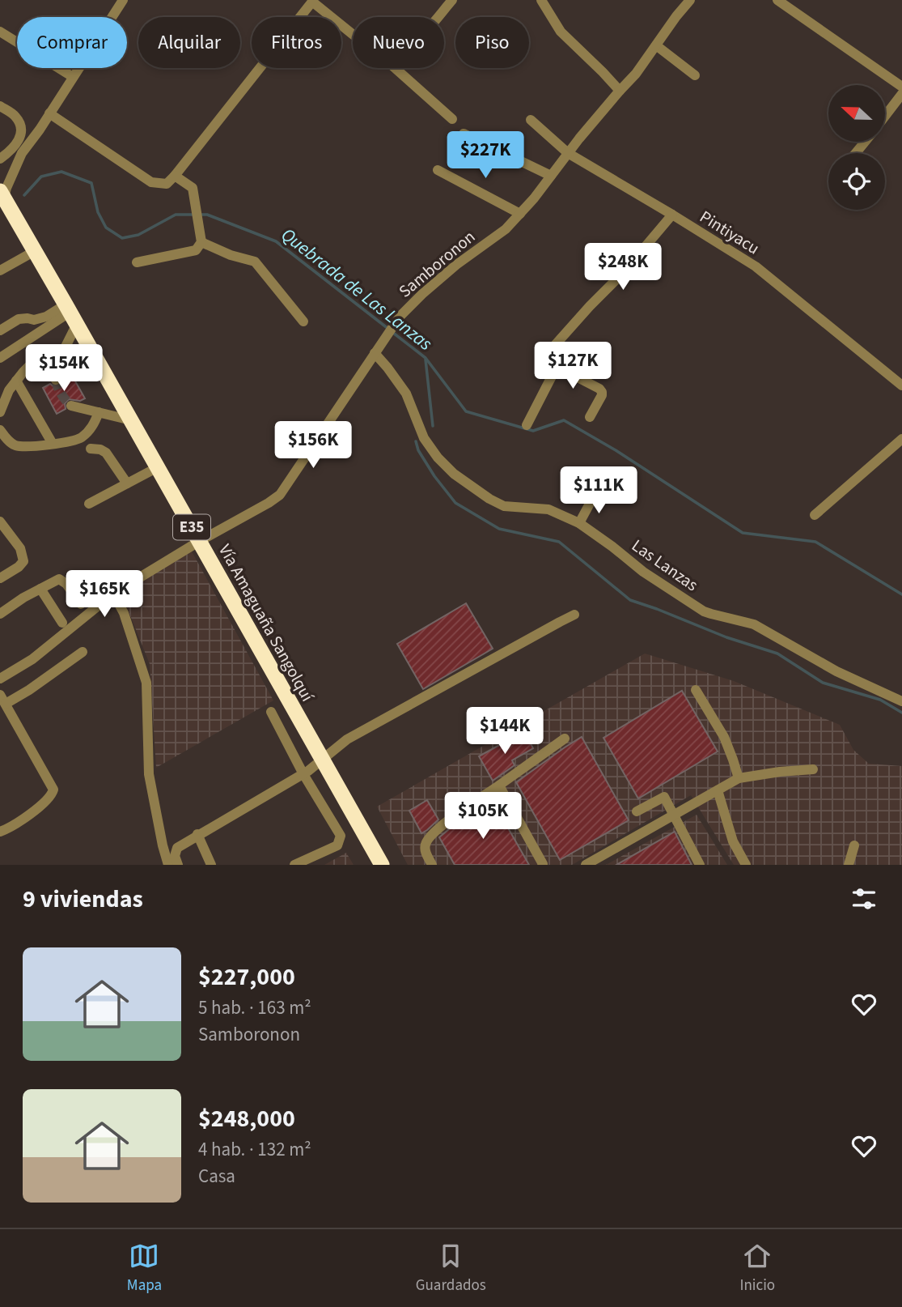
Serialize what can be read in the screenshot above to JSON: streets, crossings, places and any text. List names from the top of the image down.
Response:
{
  "streets": {
    "highway": ["E35", "Vía Amaguaña Sangolquí"],
    "street": ["Pintiyacu", "Samboronon", "Las Lanzas"]
  },
  "crossings": [
    ["Pintiyacu", "Samboronon"],
    ["Samboronon", "Las Lanzas"],
    ["Samboronon", "Vía Amaguaña Sangolquí"]
  ],
  "water": ["Quebrada de Las Lanzas"],
  "north": "left",
  "page": {
    "chip": [
      "Comprar",
      "Alquilar",
      "Filtros",
      "Nuevo",
      "Piso"
    ],
    "price": [
      "$227K",
      "$248K",
      "$127K",
      "$154K",
      "$156K",
      "$111K",
      "$165K",
      "$144K",
      "$105K"
    ],
    "heading": "9 viviendas",
    "list": [
      {
        "name": "$227,000",
        "note": "5 hab. · 163 m² · Samboronon"
      },
      {
        "name": "$248,000",
        "note": "4 hab. · 132 m² · Casa"
      }
    ],
    "tabs": ["Mapa", "Guardados", "Inicio"]
  }
}
